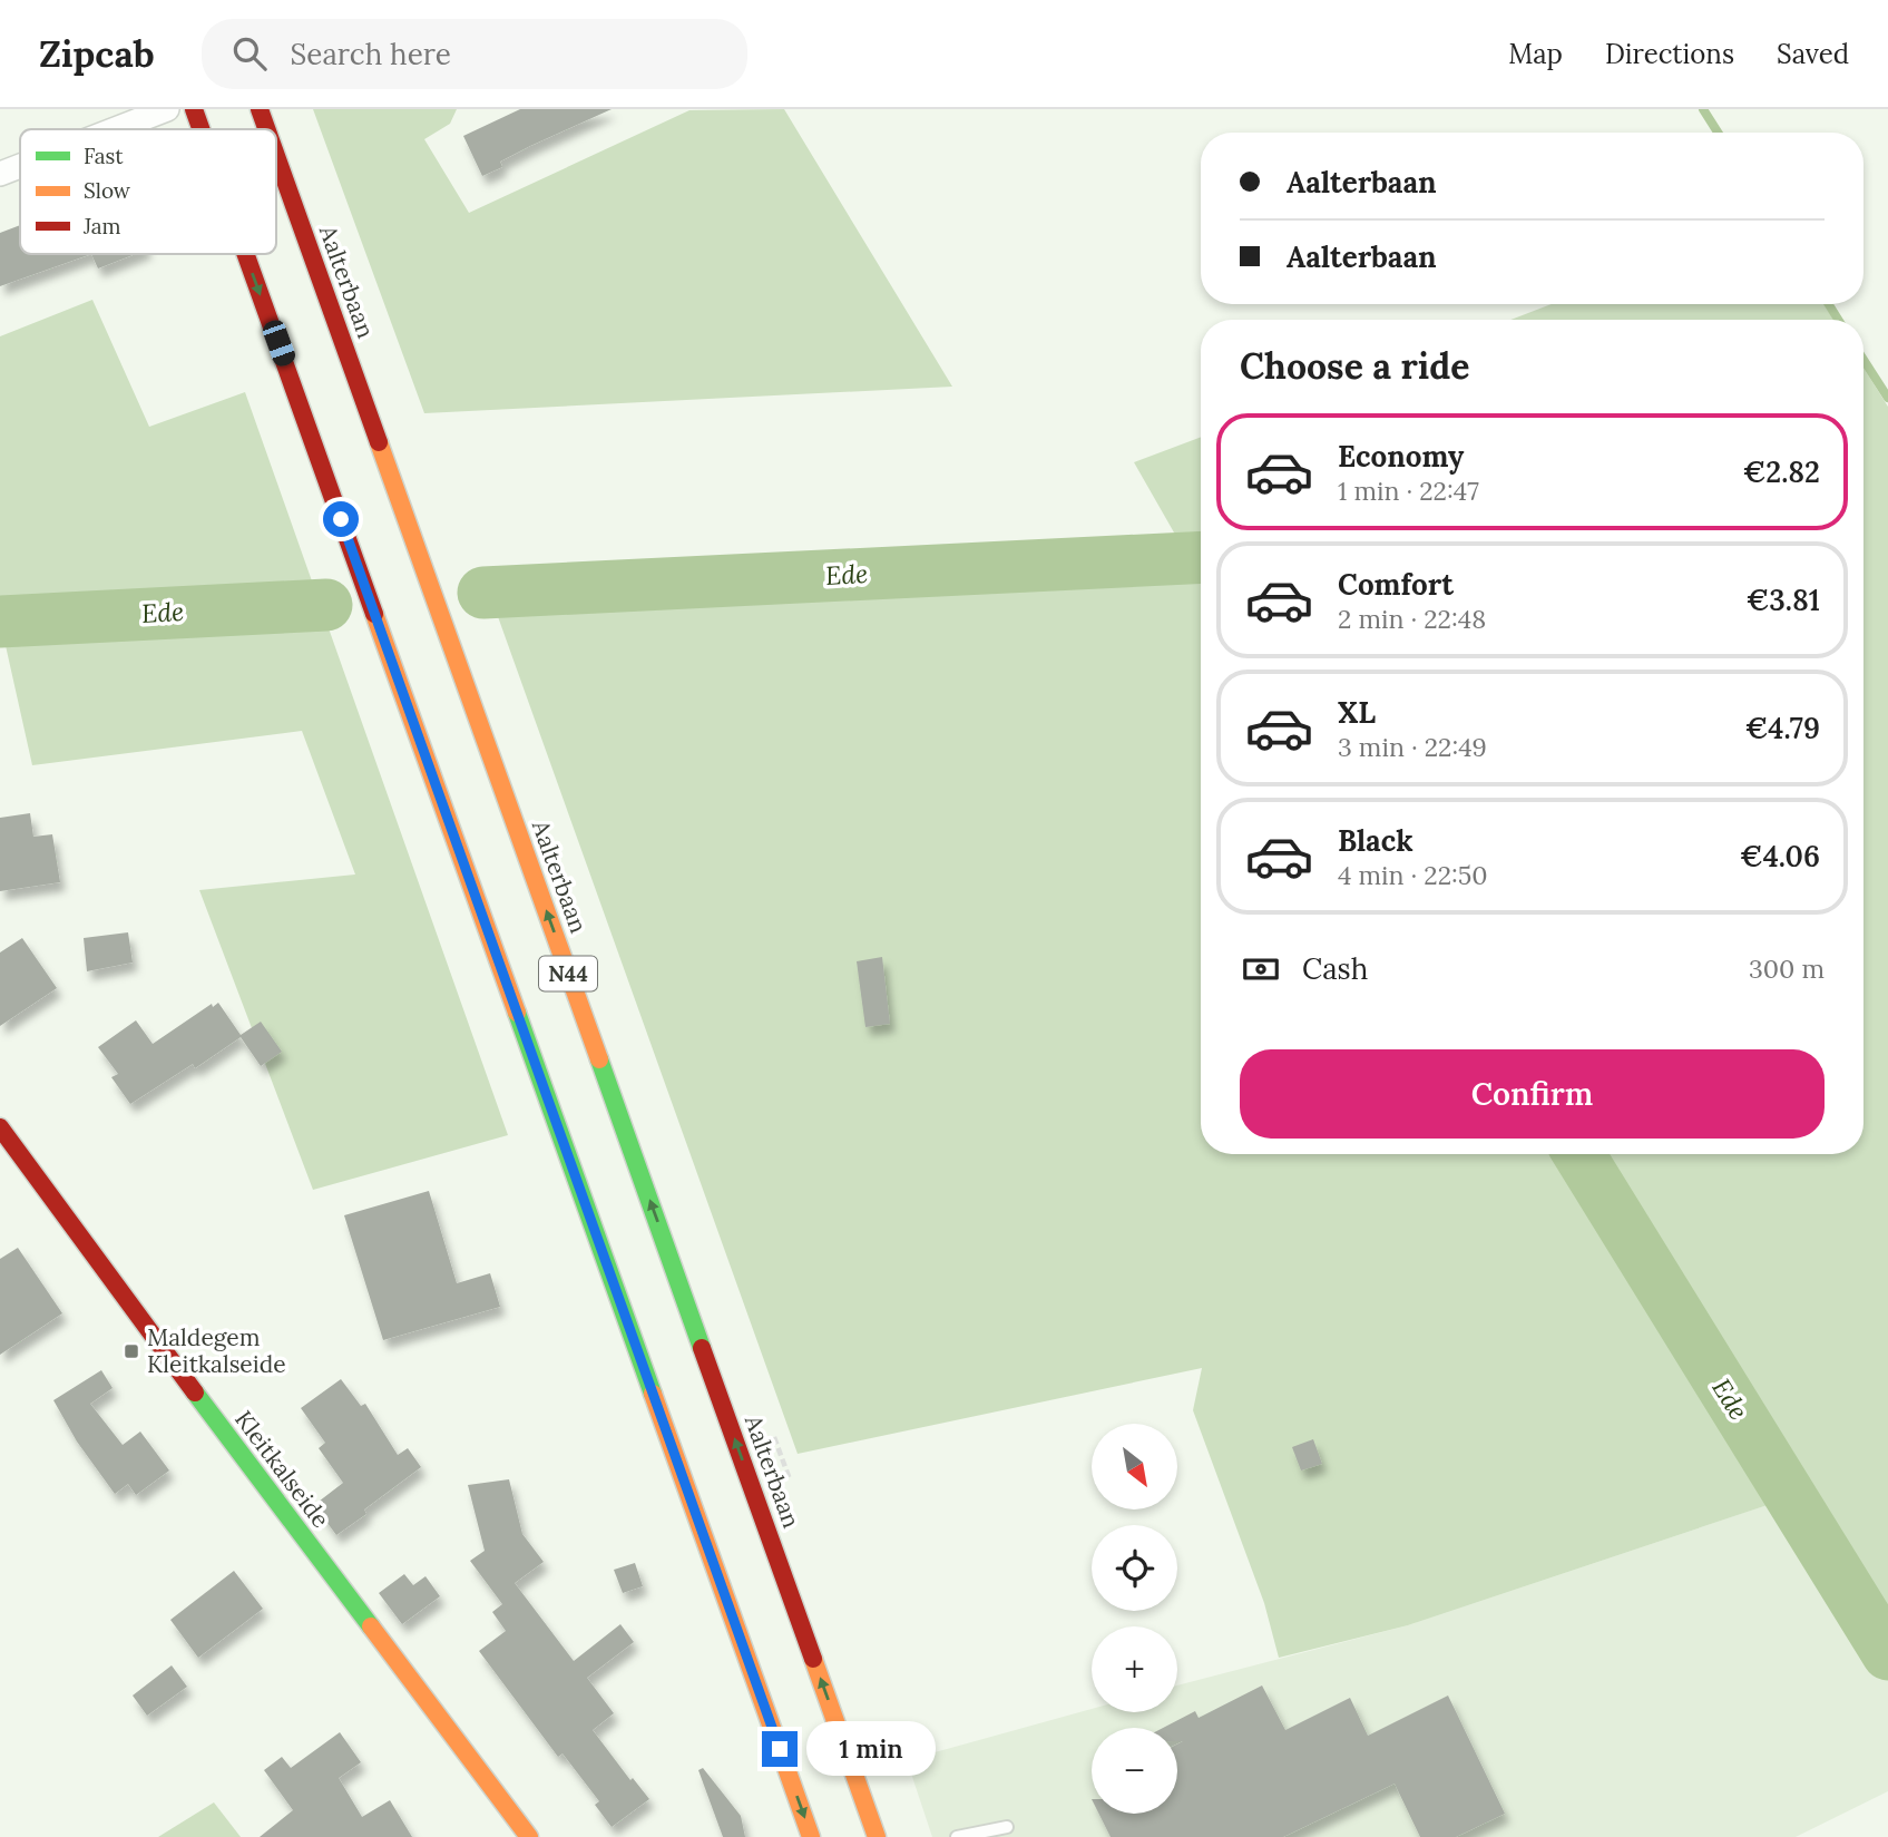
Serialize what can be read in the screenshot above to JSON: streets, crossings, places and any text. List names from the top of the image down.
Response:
{
  "streets": {
    "main road": ["Aalterbaan", "N44", "Kleitkalseide"]
  },
  "water": ["Ede"],
  "places": {
    "transit": ["Maldegem Kleitkalseide"]
  },
  "legend": ["Fast", "Slow", "Jam"],
  "north": "bottom right",
  "page": {
    "header": "Zipcab",
    "search": "Search here",
    "nav": ["Map", "Directions", "Saved"],
    "banner": ["Aalterbaan", "Aalterbaan"],
    "heading": "Choose a ride",
    "list": [
      {
        "name": "Economy",
        "note": "1 min · 22:47",
        "value": "€2.82"
      },
      {
        "name": "Comfort",
        "note": "2 min · 22:48",
        "value": "€3.81"
      },
      {
        "name": "XL",
        "note": "3 min · 22:49",
        "value": "€4.79"
      },
      {
        "name": "Black",
        "note": "4 min · 22:50",
        "value": "€4.06"
      }
    ],
    "pay": ["Cash", "300 m"],
    "buttons": "Confirm",
    "map_buttons": ["+", "−"],
    "bubble": "1 min"
  }
}
